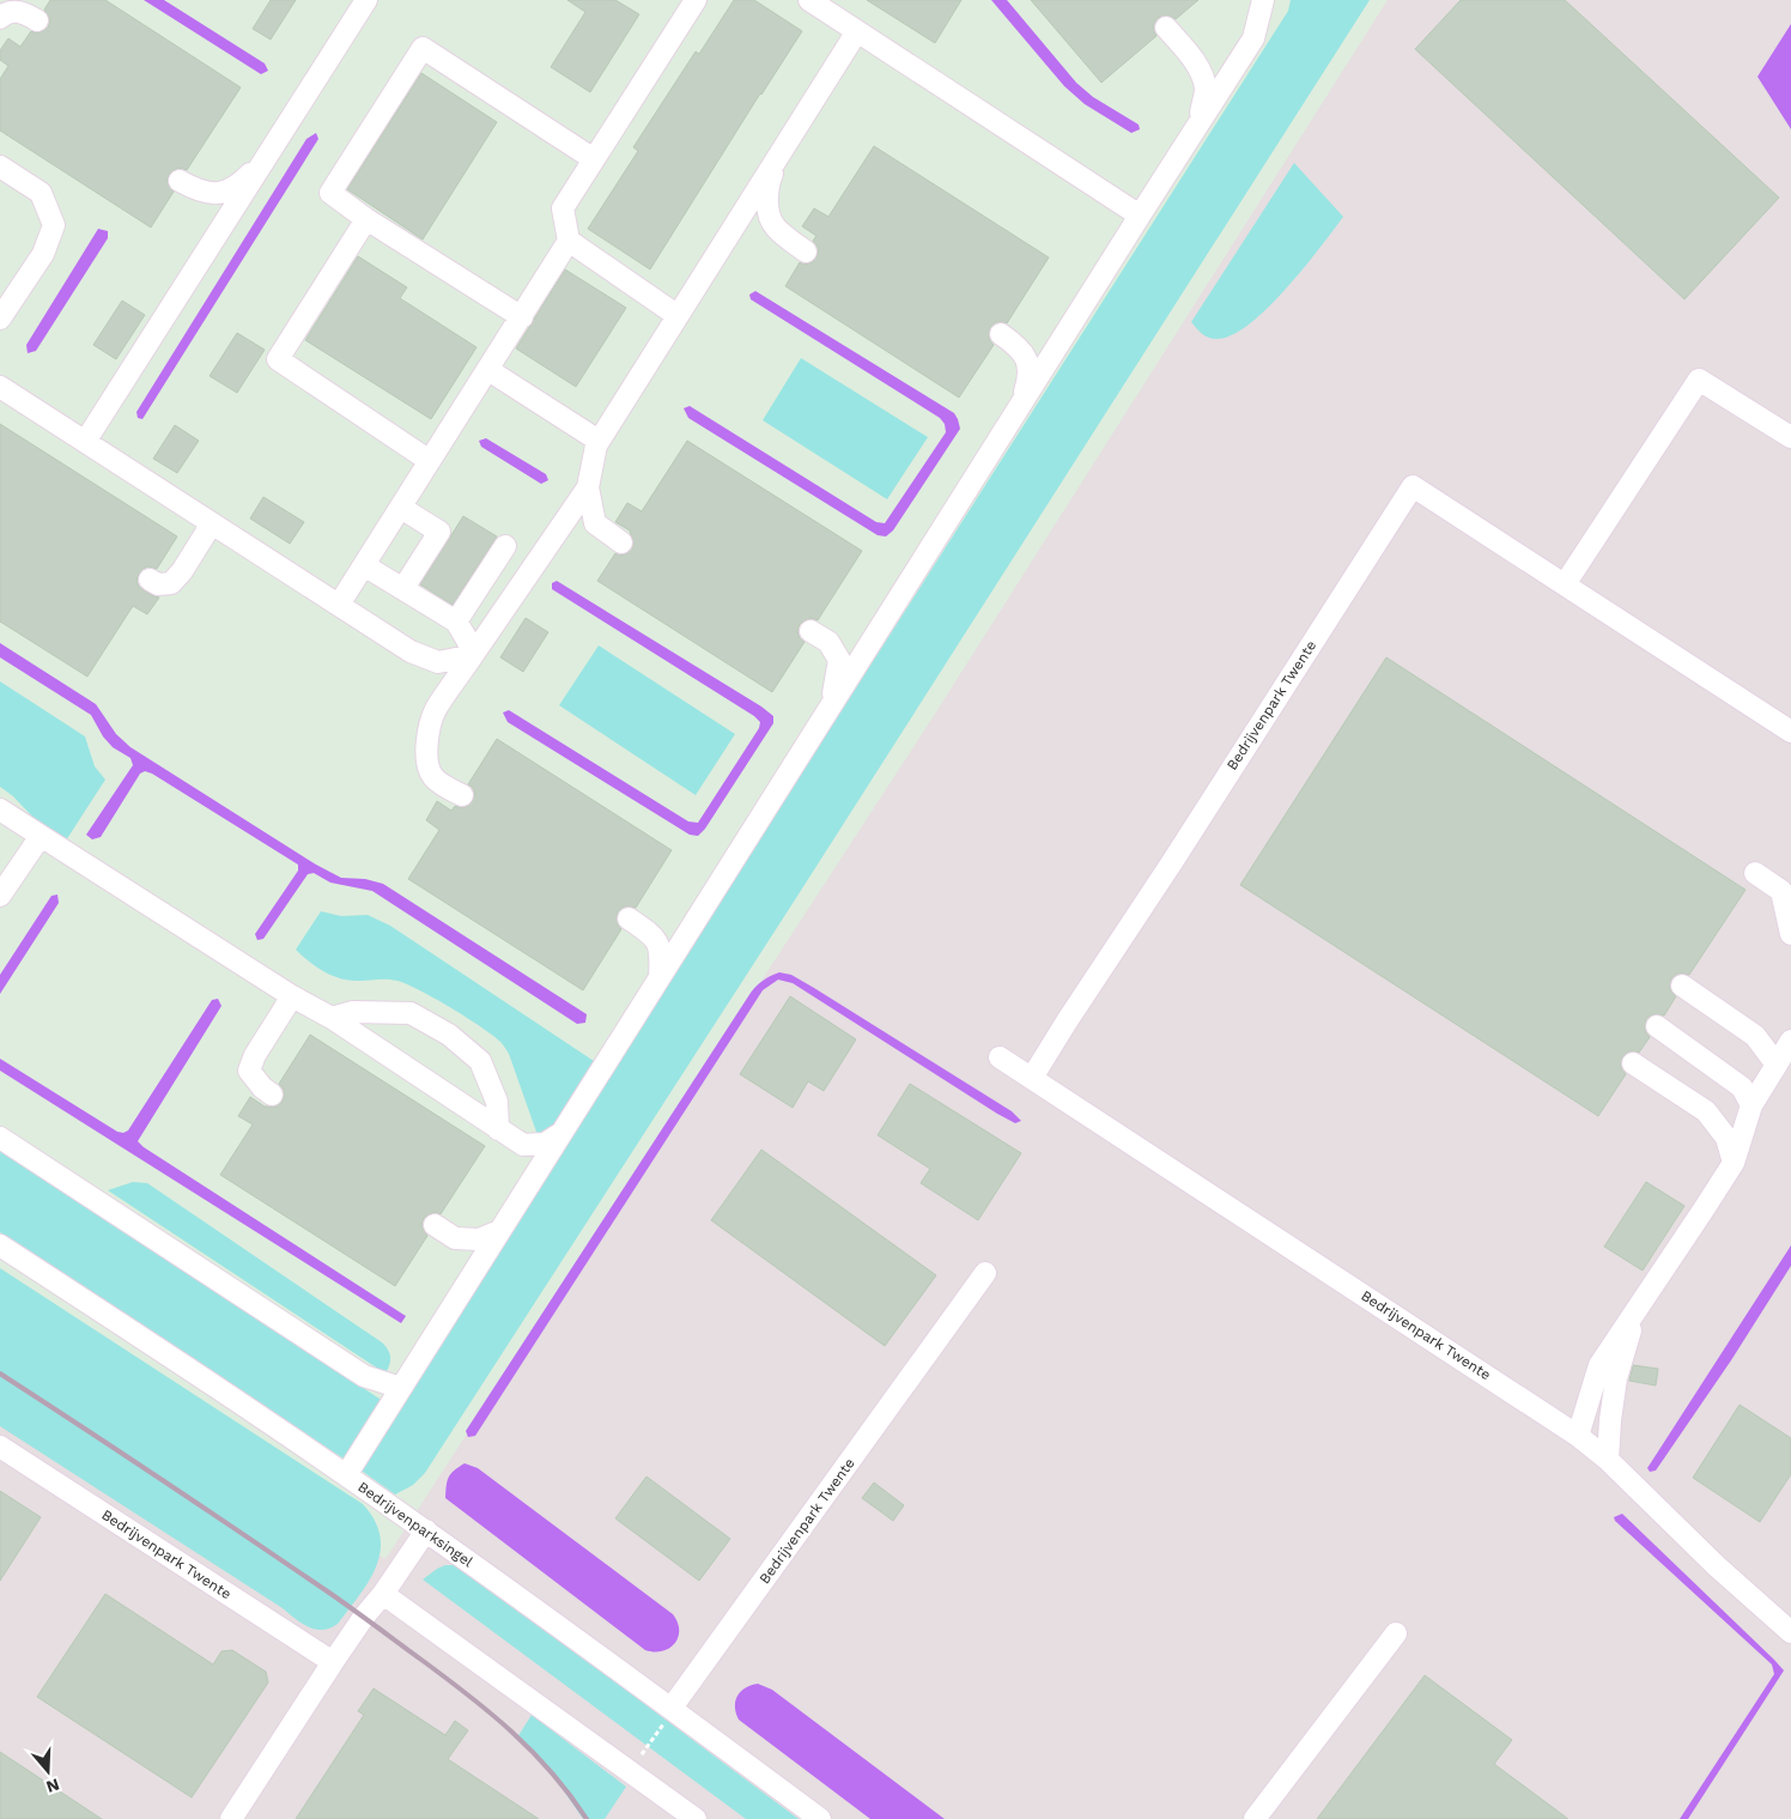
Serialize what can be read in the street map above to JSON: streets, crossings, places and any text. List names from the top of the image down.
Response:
{
  "streets": {
    "street": ["Bedrijvenpark Twente", "Bedrijvenparksingel"]
  },
  "crossings": [
    ["Bedrijvenpark Twente", "Bedrijvenparksingel"]
  ],
  "north": "bottom"
}
